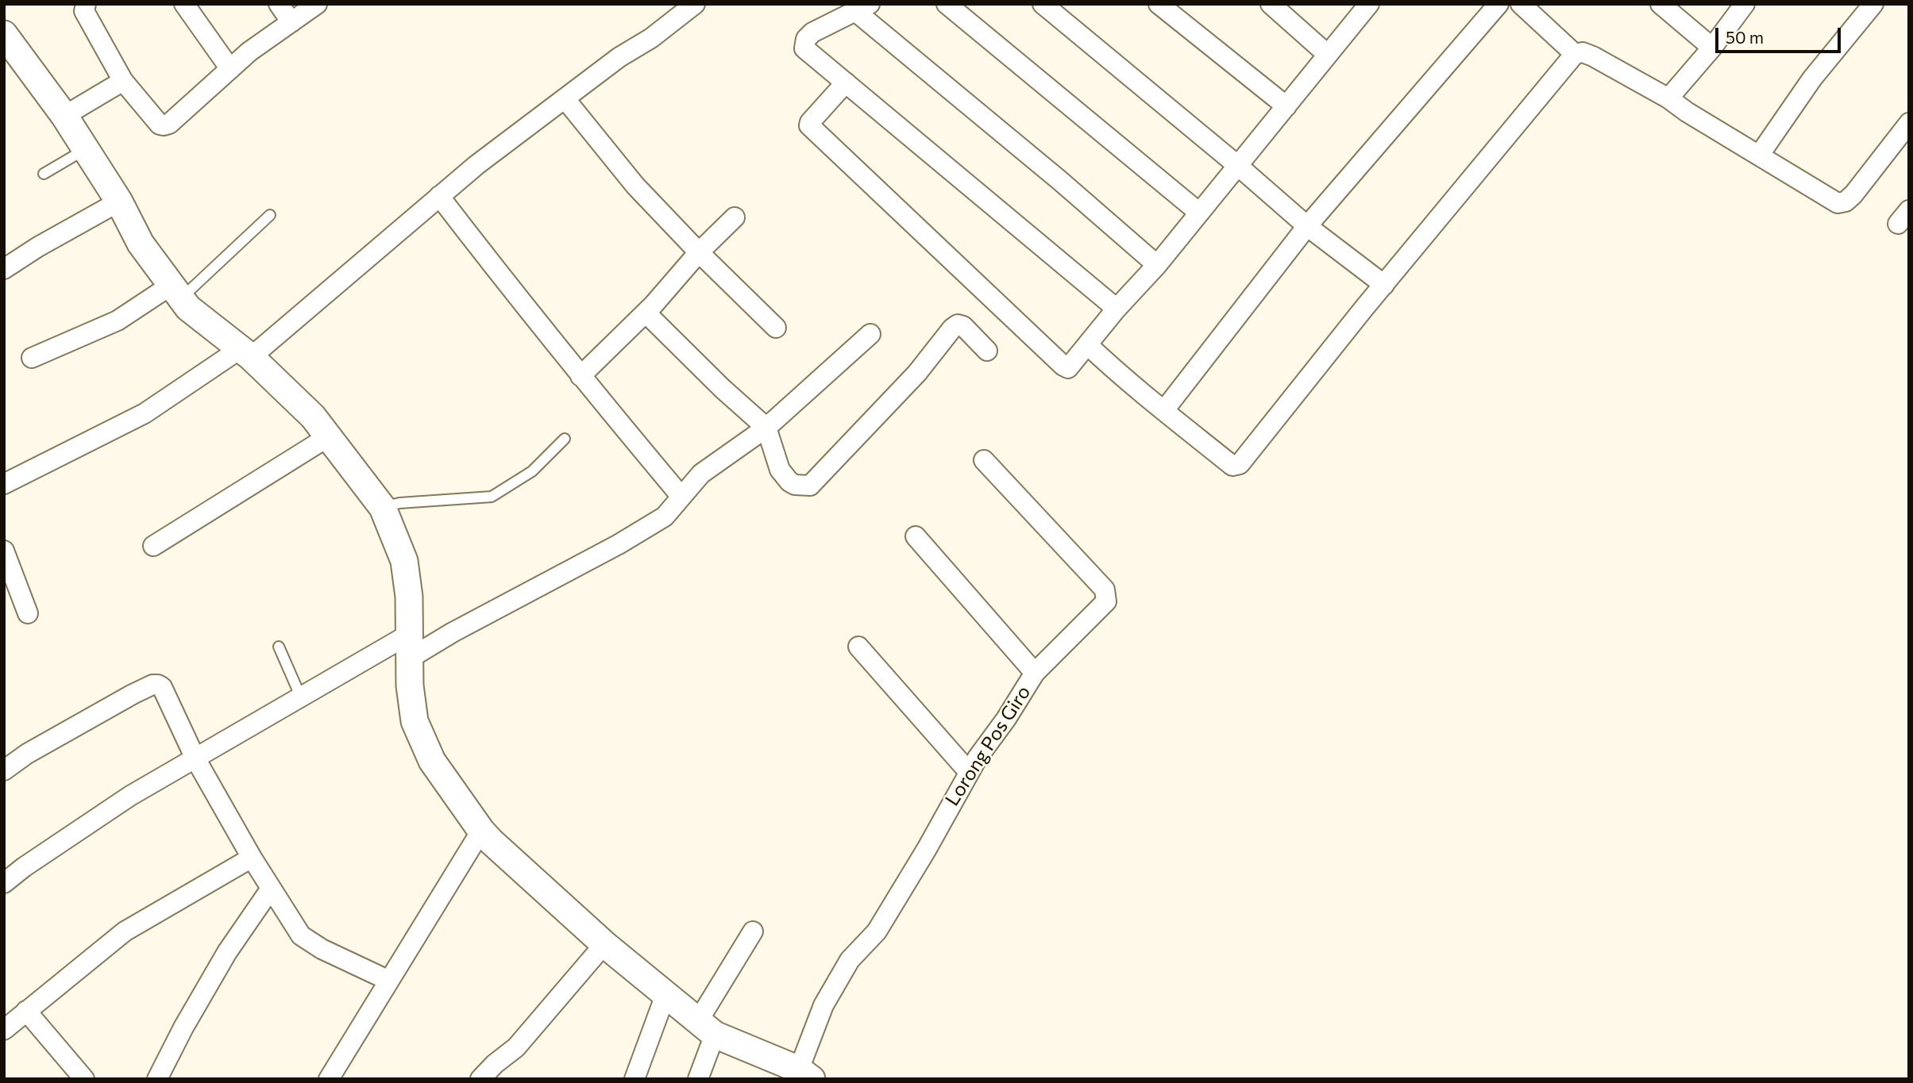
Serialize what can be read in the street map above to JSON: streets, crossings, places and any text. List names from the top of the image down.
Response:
{
  "streets": {
    "street": ["Lorong Pos Giro"]
  },
  "scale_bar": "50 m"
}
